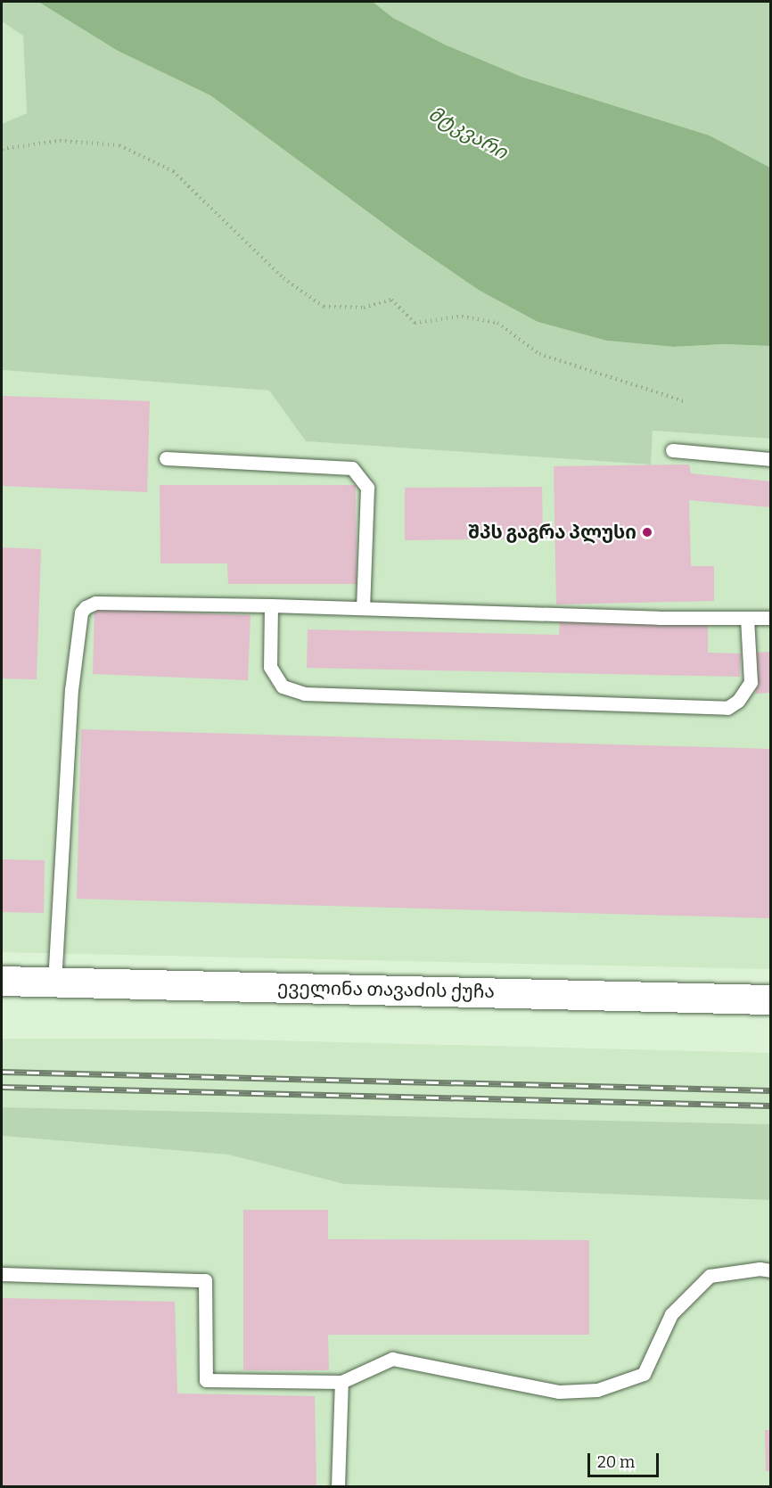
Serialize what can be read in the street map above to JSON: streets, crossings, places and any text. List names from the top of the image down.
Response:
{
  "streets": {
    "main road": ["ეველინა თავაძის ქუჩა"]
  },
  "water": ["მტკვარი"],
  "places": ["შპს გაგრა პლუსი"],
  "scale_bar": "20 m"
}
